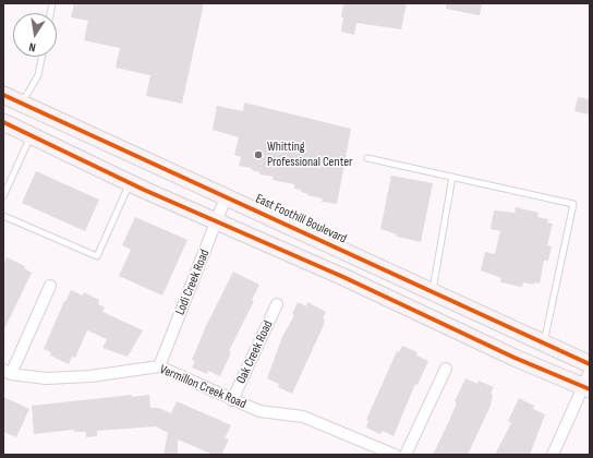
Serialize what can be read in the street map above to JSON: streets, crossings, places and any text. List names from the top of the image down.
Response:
{
  "streets": {
    "main road": ["East Foothill Boulevard"],
    "street": ["Lodi Creek Road", "Oak Creek Road", "Vermillon Creek Road"]
  },
  "crossings": [
    ["East Foothill Boulevard", "Lodi Creek Road"],
    ["Lodi Creek Road", "Vermillon Creek Road"],
    ["Oak Creek Road", "Vermillon Creek Road"]
  ],
  "places": ["Whitting Professional Center"],
  "north": "bottom"
}
